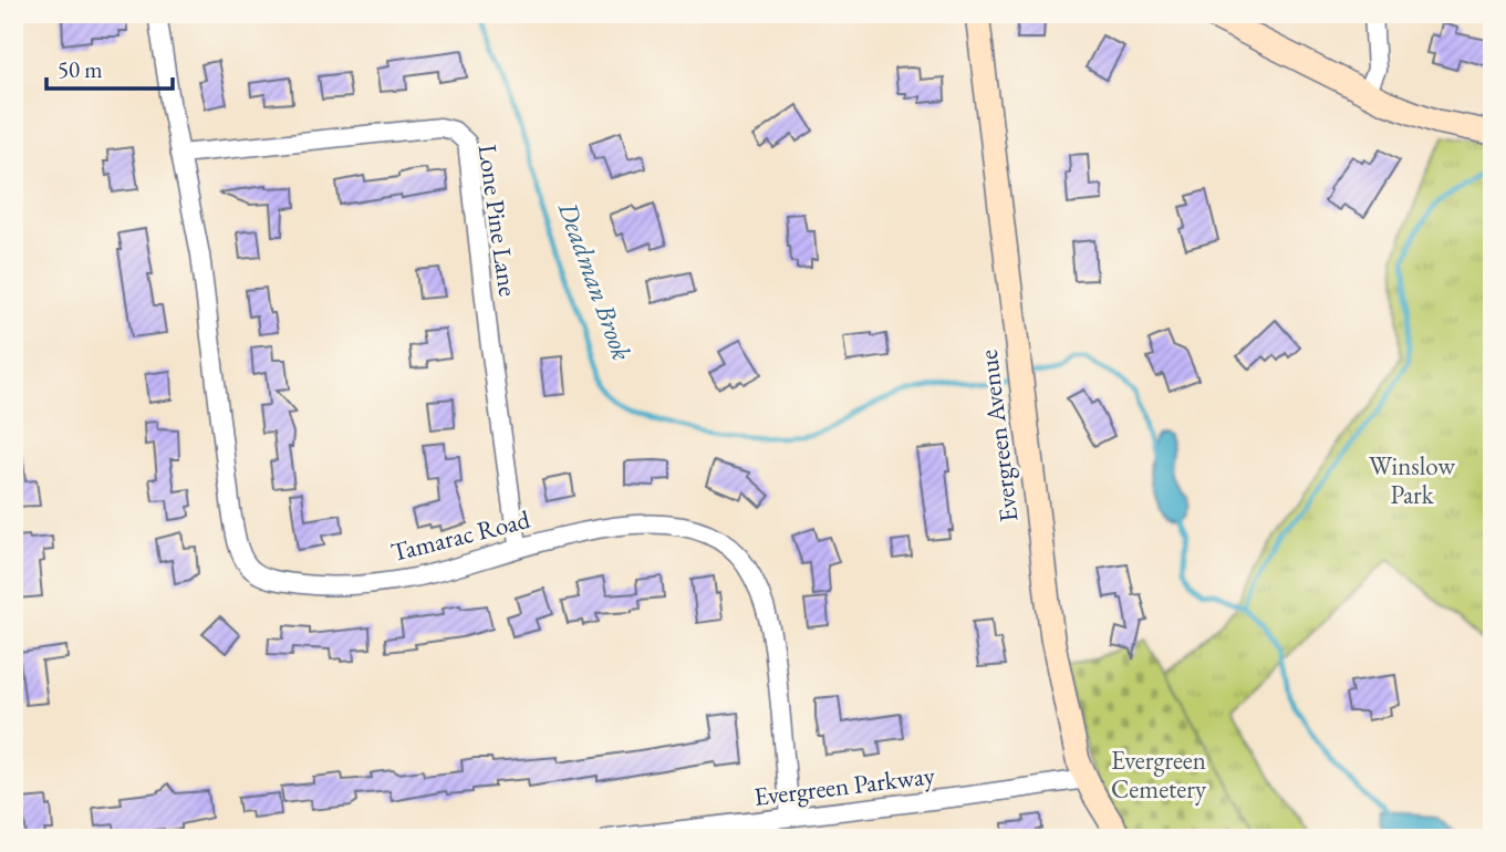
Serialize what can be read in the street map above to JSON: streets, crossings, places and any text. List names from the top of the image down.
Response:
{
  "streets": {
    "main road": ["Evergreen Avenue"],
    "street": ["Lone Pine Lane", "Tamarac Road", "Evergreen Parkway"]
  },
  "crossings": [
    ["Lone Pine Lane", "Tamarac Road"],
    ["Evergreen Avenue", "Evergreen Parkway"],
    ["Tamarac Road", "Evergreen Parkway"]
  ],
  "water": ["Deadman Brook"],
  "parks": ["Winslow Park", "Evergreen Cemetery"],
  "scale_bar": "50 m"
}
